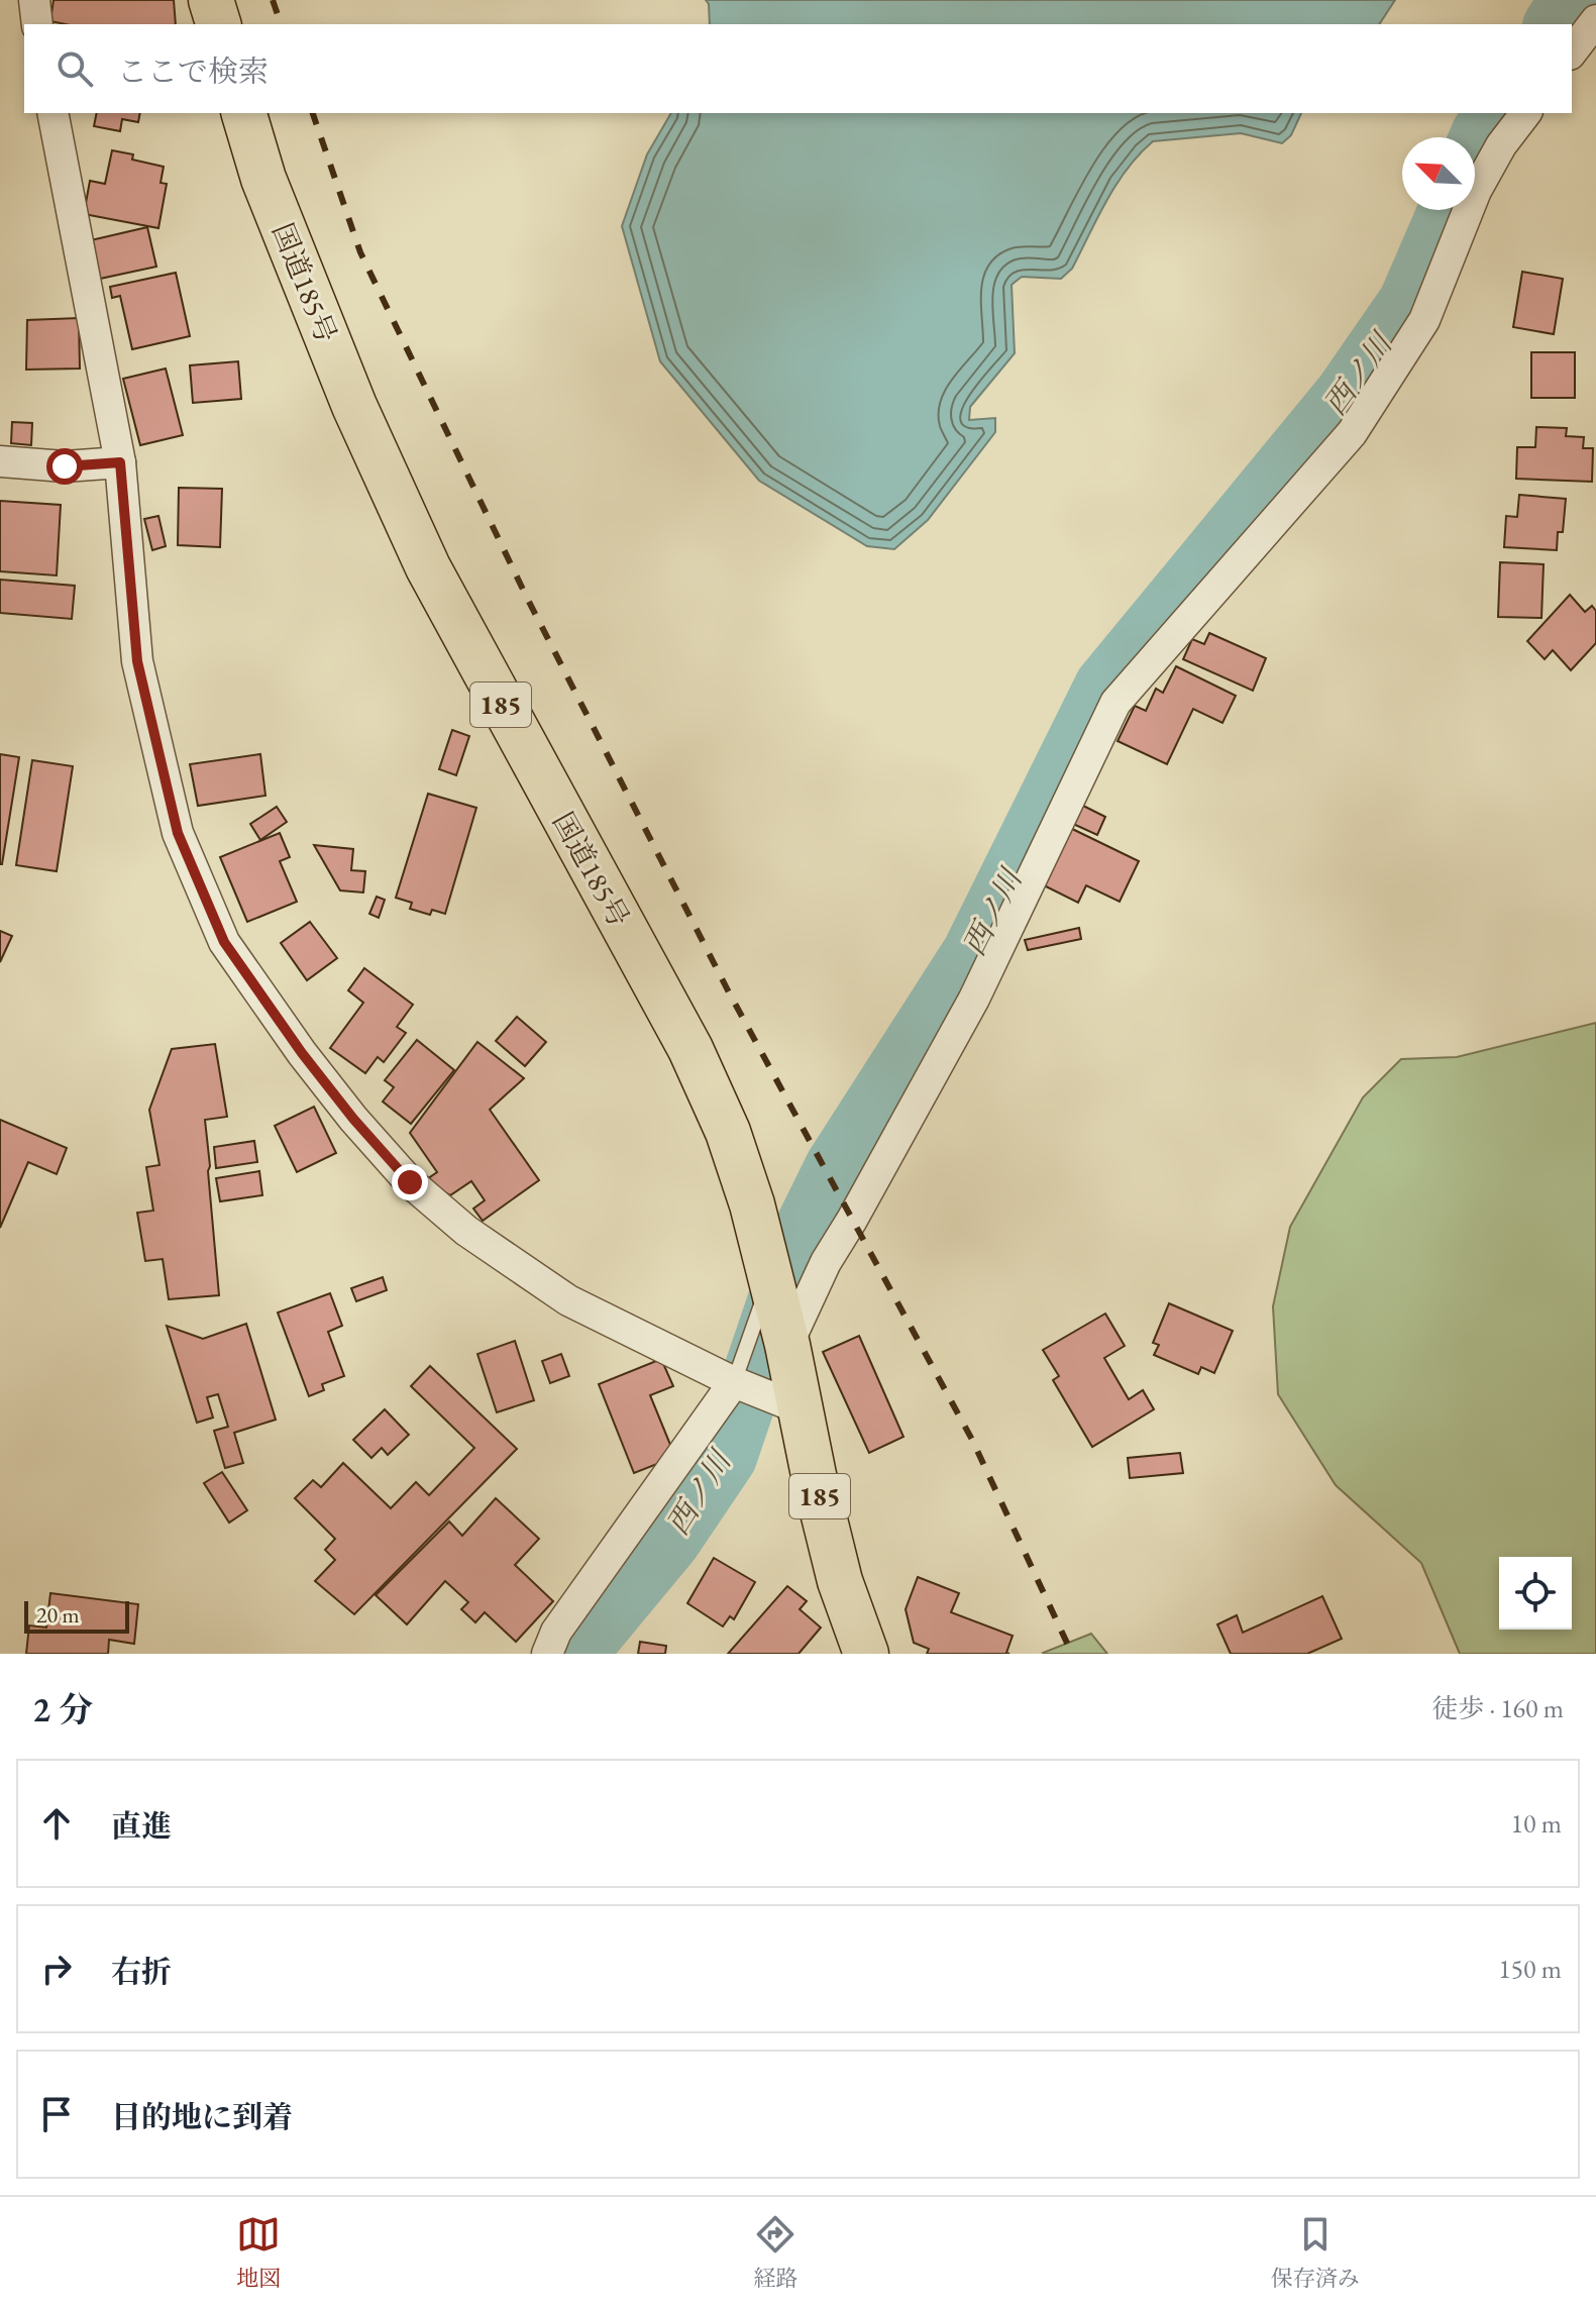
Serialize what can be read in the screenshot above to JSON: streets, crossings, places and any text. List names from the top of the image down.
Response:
{
  "streets": {
    "highway": ["国道185号", "185"]
  },
  "water": ["西ノ川"],
  "scale_bar": "20 m",
  "north": "top left",
  "page": {
    "search": "ここで検索",
    "scale": "20 m",
    "heading": ["2 分", "徒歩 · 160 m"],
    "list": [
      ["直進", "10 m"],
      ["右折", "150 m"],
      "目的地に到着"
    ],
    "nav": ["地図", "経路", "保存済み"]
  }
}
